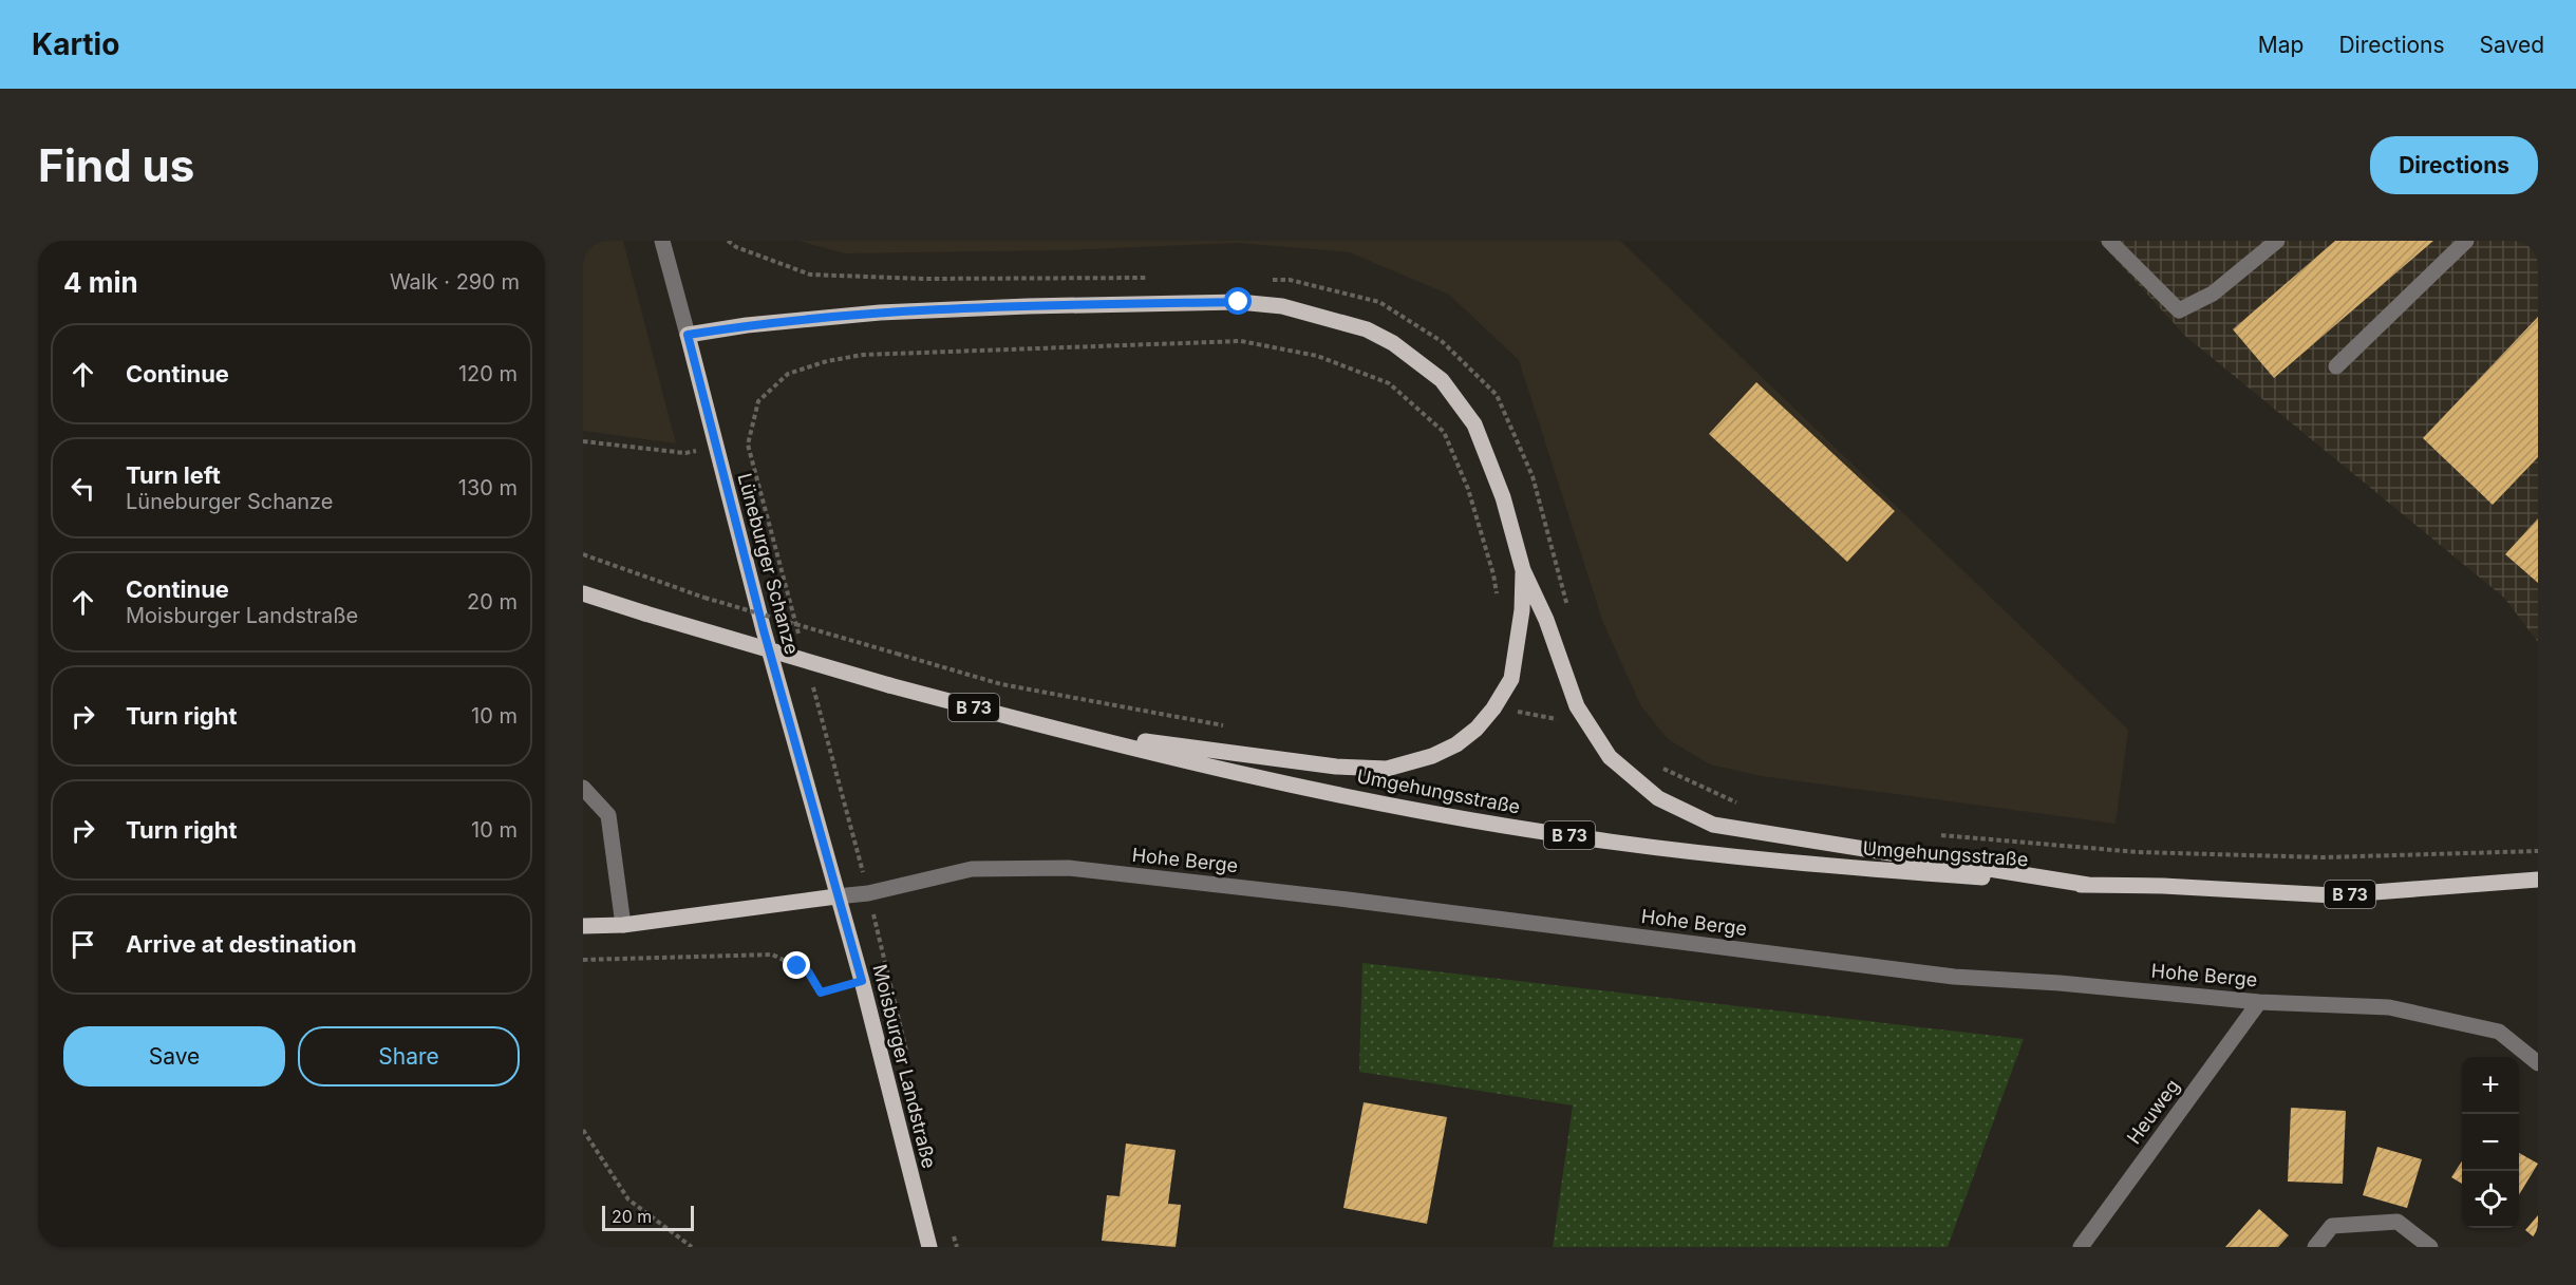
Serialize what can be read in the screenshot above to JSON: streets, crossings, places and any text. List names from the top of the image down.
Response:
{
  "streets": {
    "main road": [
      "Lüneburger Schanze",
      "B 73",
      "Umgehungsstraße",
      "Moisburger Landstraße"
    ],
    "street": ["Hohe Berge", "Heuweg"]
  },
  "crossings": [
    ["Lüneburger Schanze", "Hohe Berge"],
    ["Lüneburger Schanze", "Moisburger Landstraße"],
    ["Hohe Berge", "Moisburger Landstraße"],
    ["Hohe Berge", "Heuweg"]
  ],
  "scale_bar": "20 m",
  "page": {
    "header": "Kartio",
    "nav": ["Map", "Directions", "Saved"],
    "buttons": [
      "Directions",
      ["Save", "Share"]
    ],
    "title": "Find us",
    "heading": ["4 min", "Walk · 290 m"],
    "list": [
      ["Continue", "120 m"],
      ["Turn left", "Lüneburger Schanze", "130 m"],
      ["Continue", "Moisburger Landstraße", "20 m"],
      ["Turn right", "10 m"],
      ["Turn right", "10 m"],
      "Arrive at destination"
    ],
    "map_buttons": ["+", "−"],
    "scale": "20 m"
  }
}
